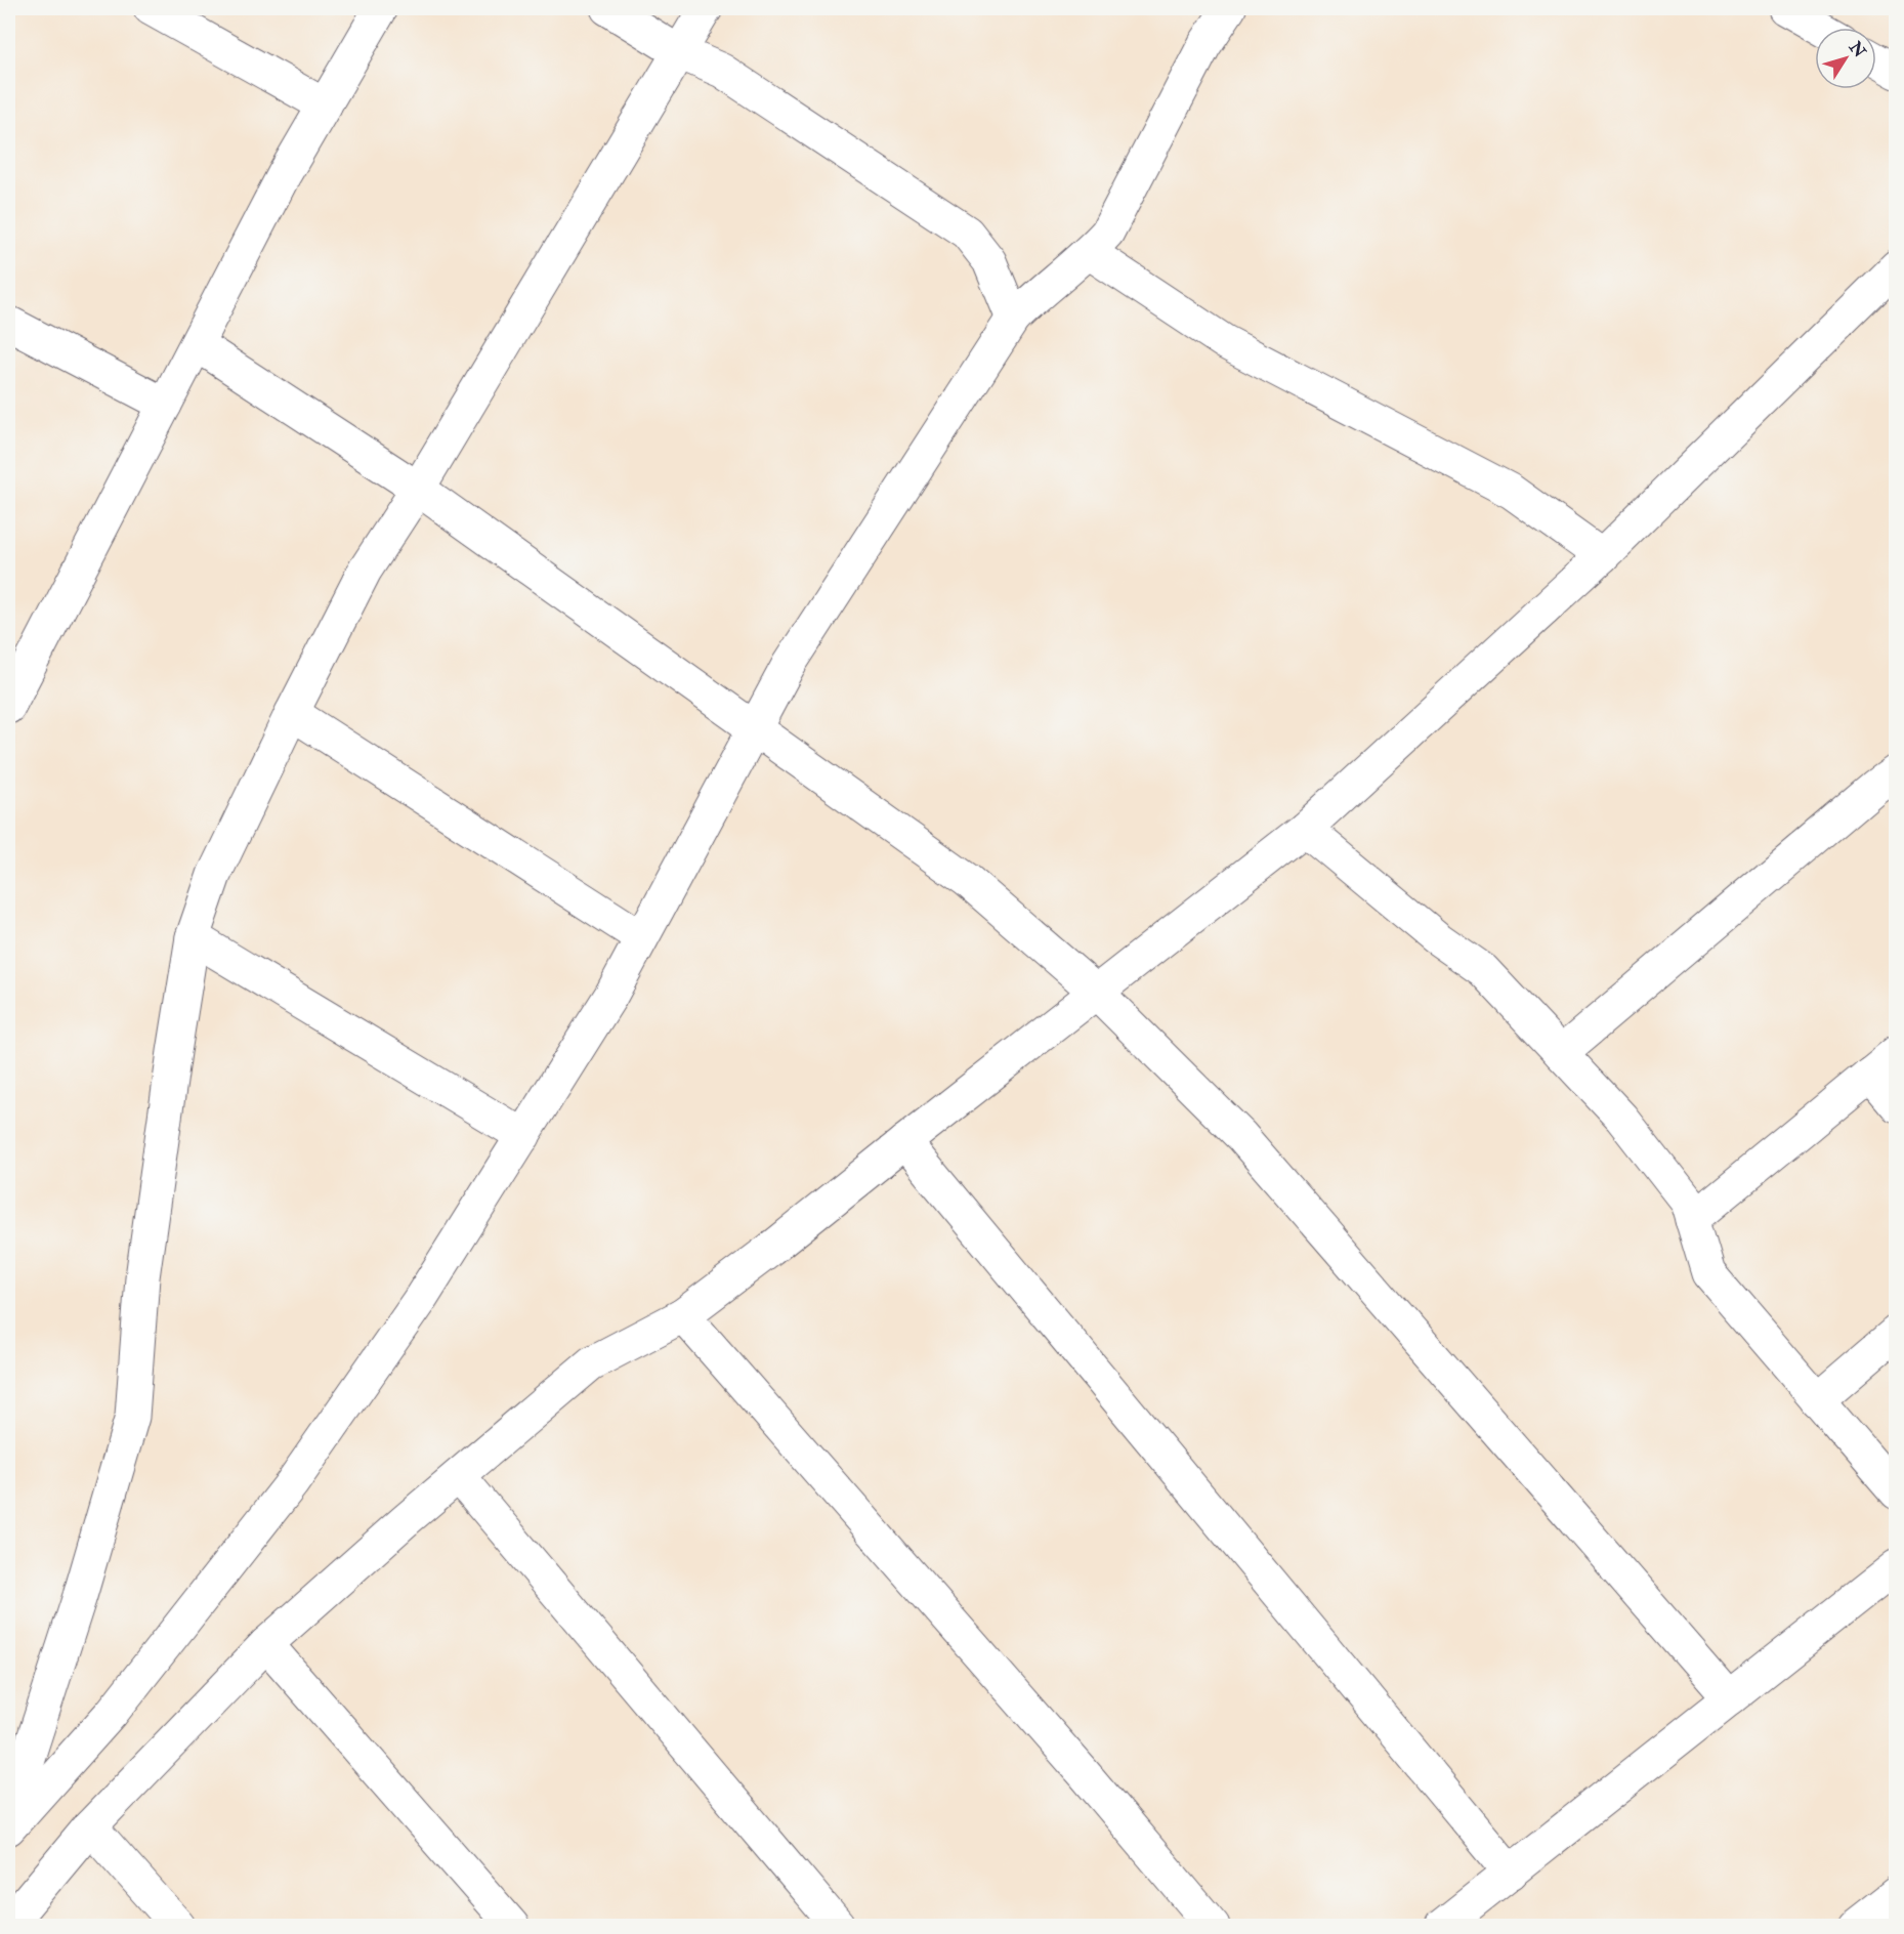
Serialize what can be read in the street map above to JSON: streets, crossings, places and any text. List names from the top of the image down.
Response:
{
  "north": "top right"
}
